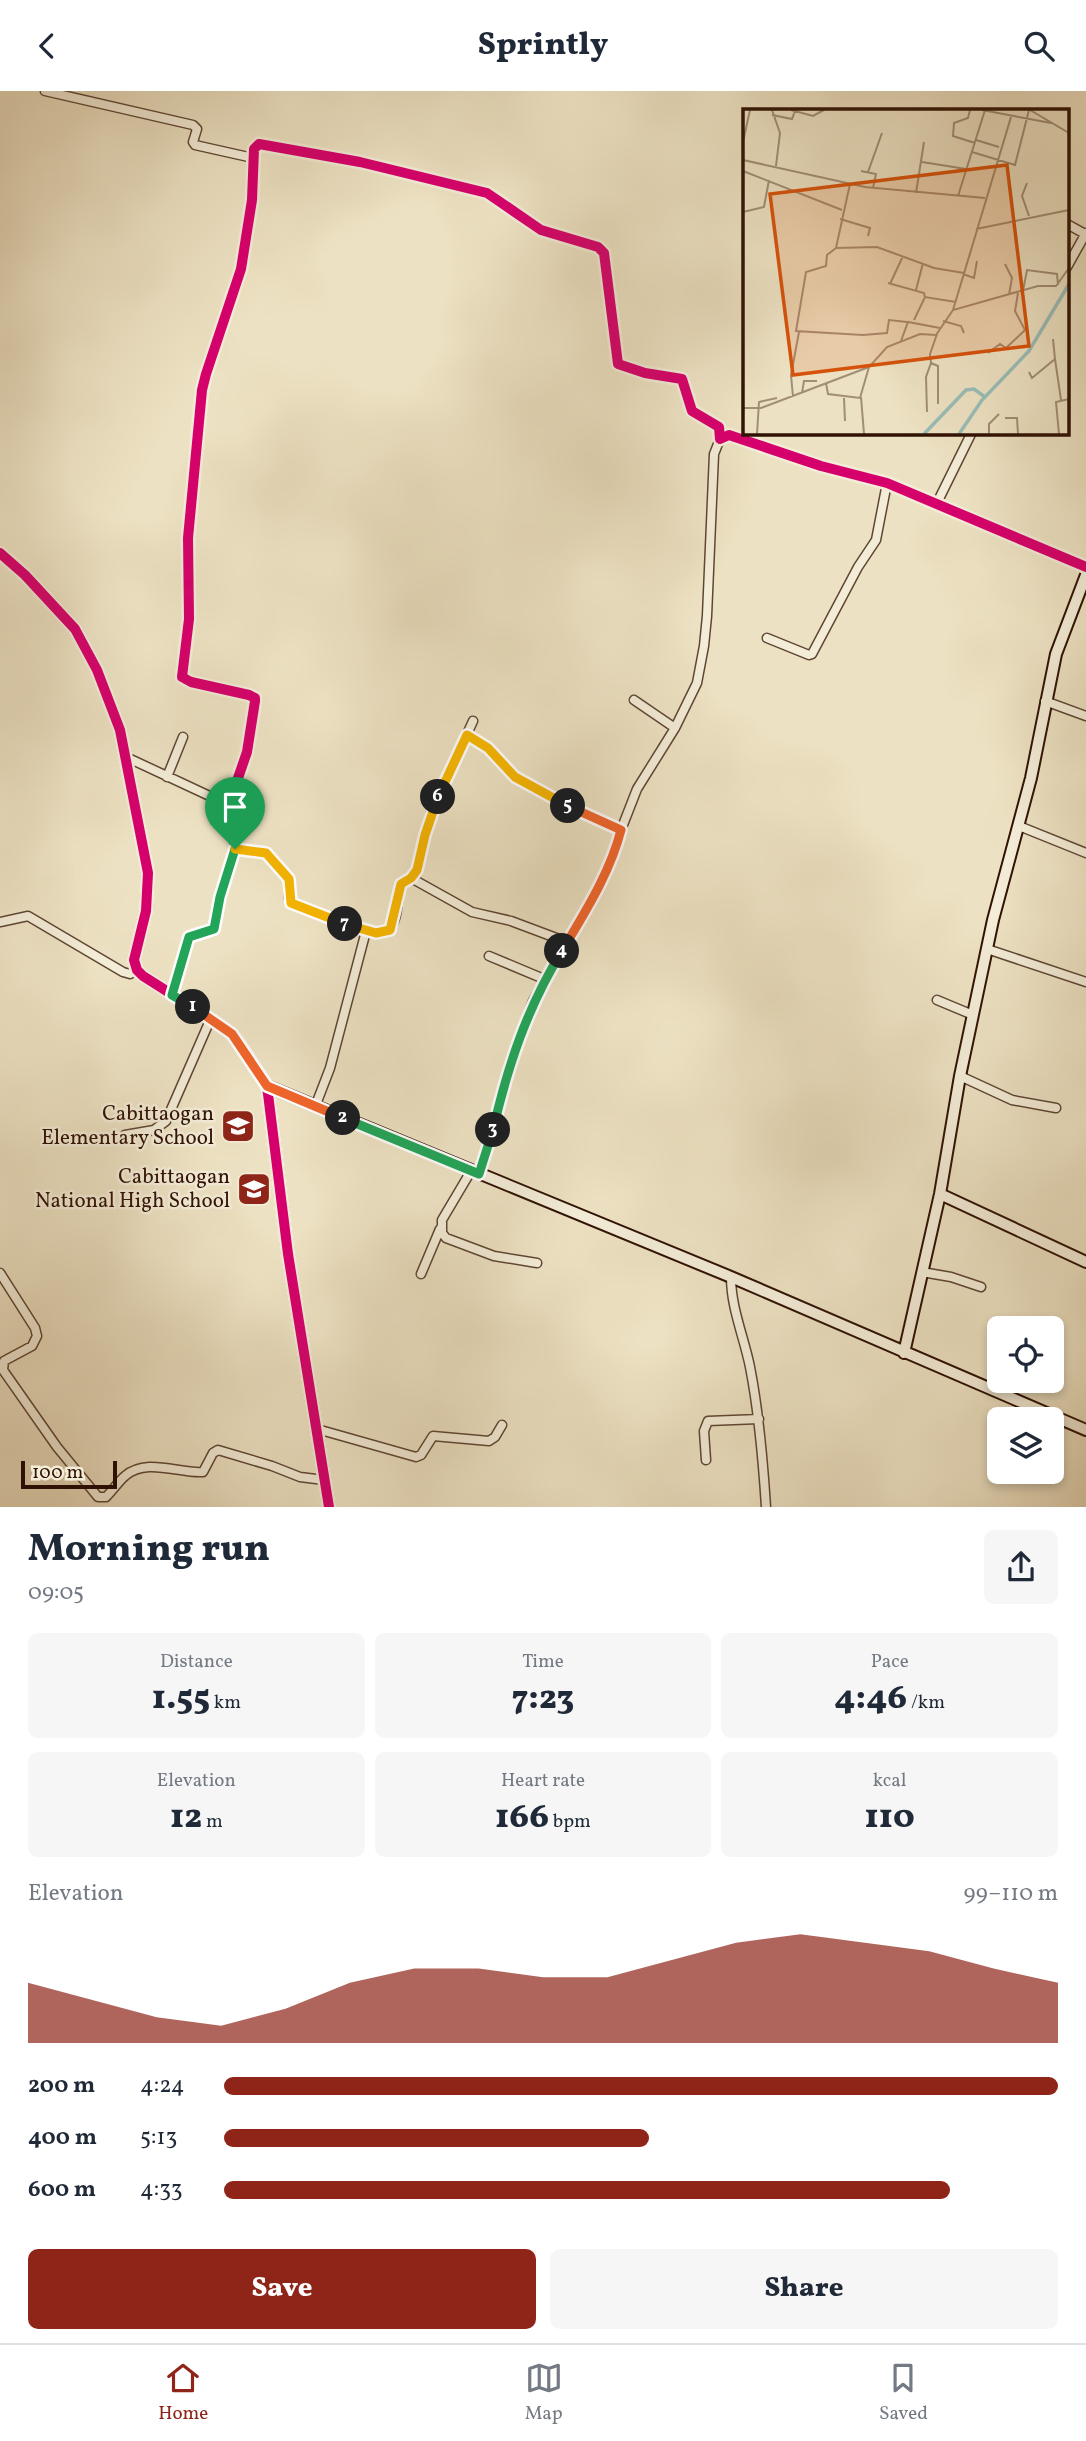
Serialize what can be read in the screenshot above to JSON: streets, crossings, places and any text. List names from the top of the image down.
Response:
{
  "places": {
    "school or university": ["Cabittaogan Elementary School", "Cabittaogan National High School"]
  },
  "scale_bar": "100 m",
  "page": {
    "header": "Sprintly",
    "pins": [
      "6",
      "5",
      "7",
      "4",
      "1",
      "2",
      "3"
    ],
    "scale": "100 m",
    "heading": ["Morning run", "09:05"],
    "stats": [
      ["Distance", "1.55 km"],
      ["Time", "7:23"],
      ["Pace", "4:46 /km"],
      ["Elevation", "12 m"],
      ["Heart rate", "166 bpm"],
      ["kcal", "110"]
    ],
    "chart": ["Elevation", "99–110 m"],
    "list": [
      {
        "name": "200 m",
        "note": "4:24"
      },
      {
        "name": "400 m",
        "note": "5:13"
      },
      {
        "name": "600 m",
        "note": "4:33"
      }
    ],
    "buttons": ["Save", "Share"],
    "tabs": ["Home", "Map", "Saved"]
  }
}
